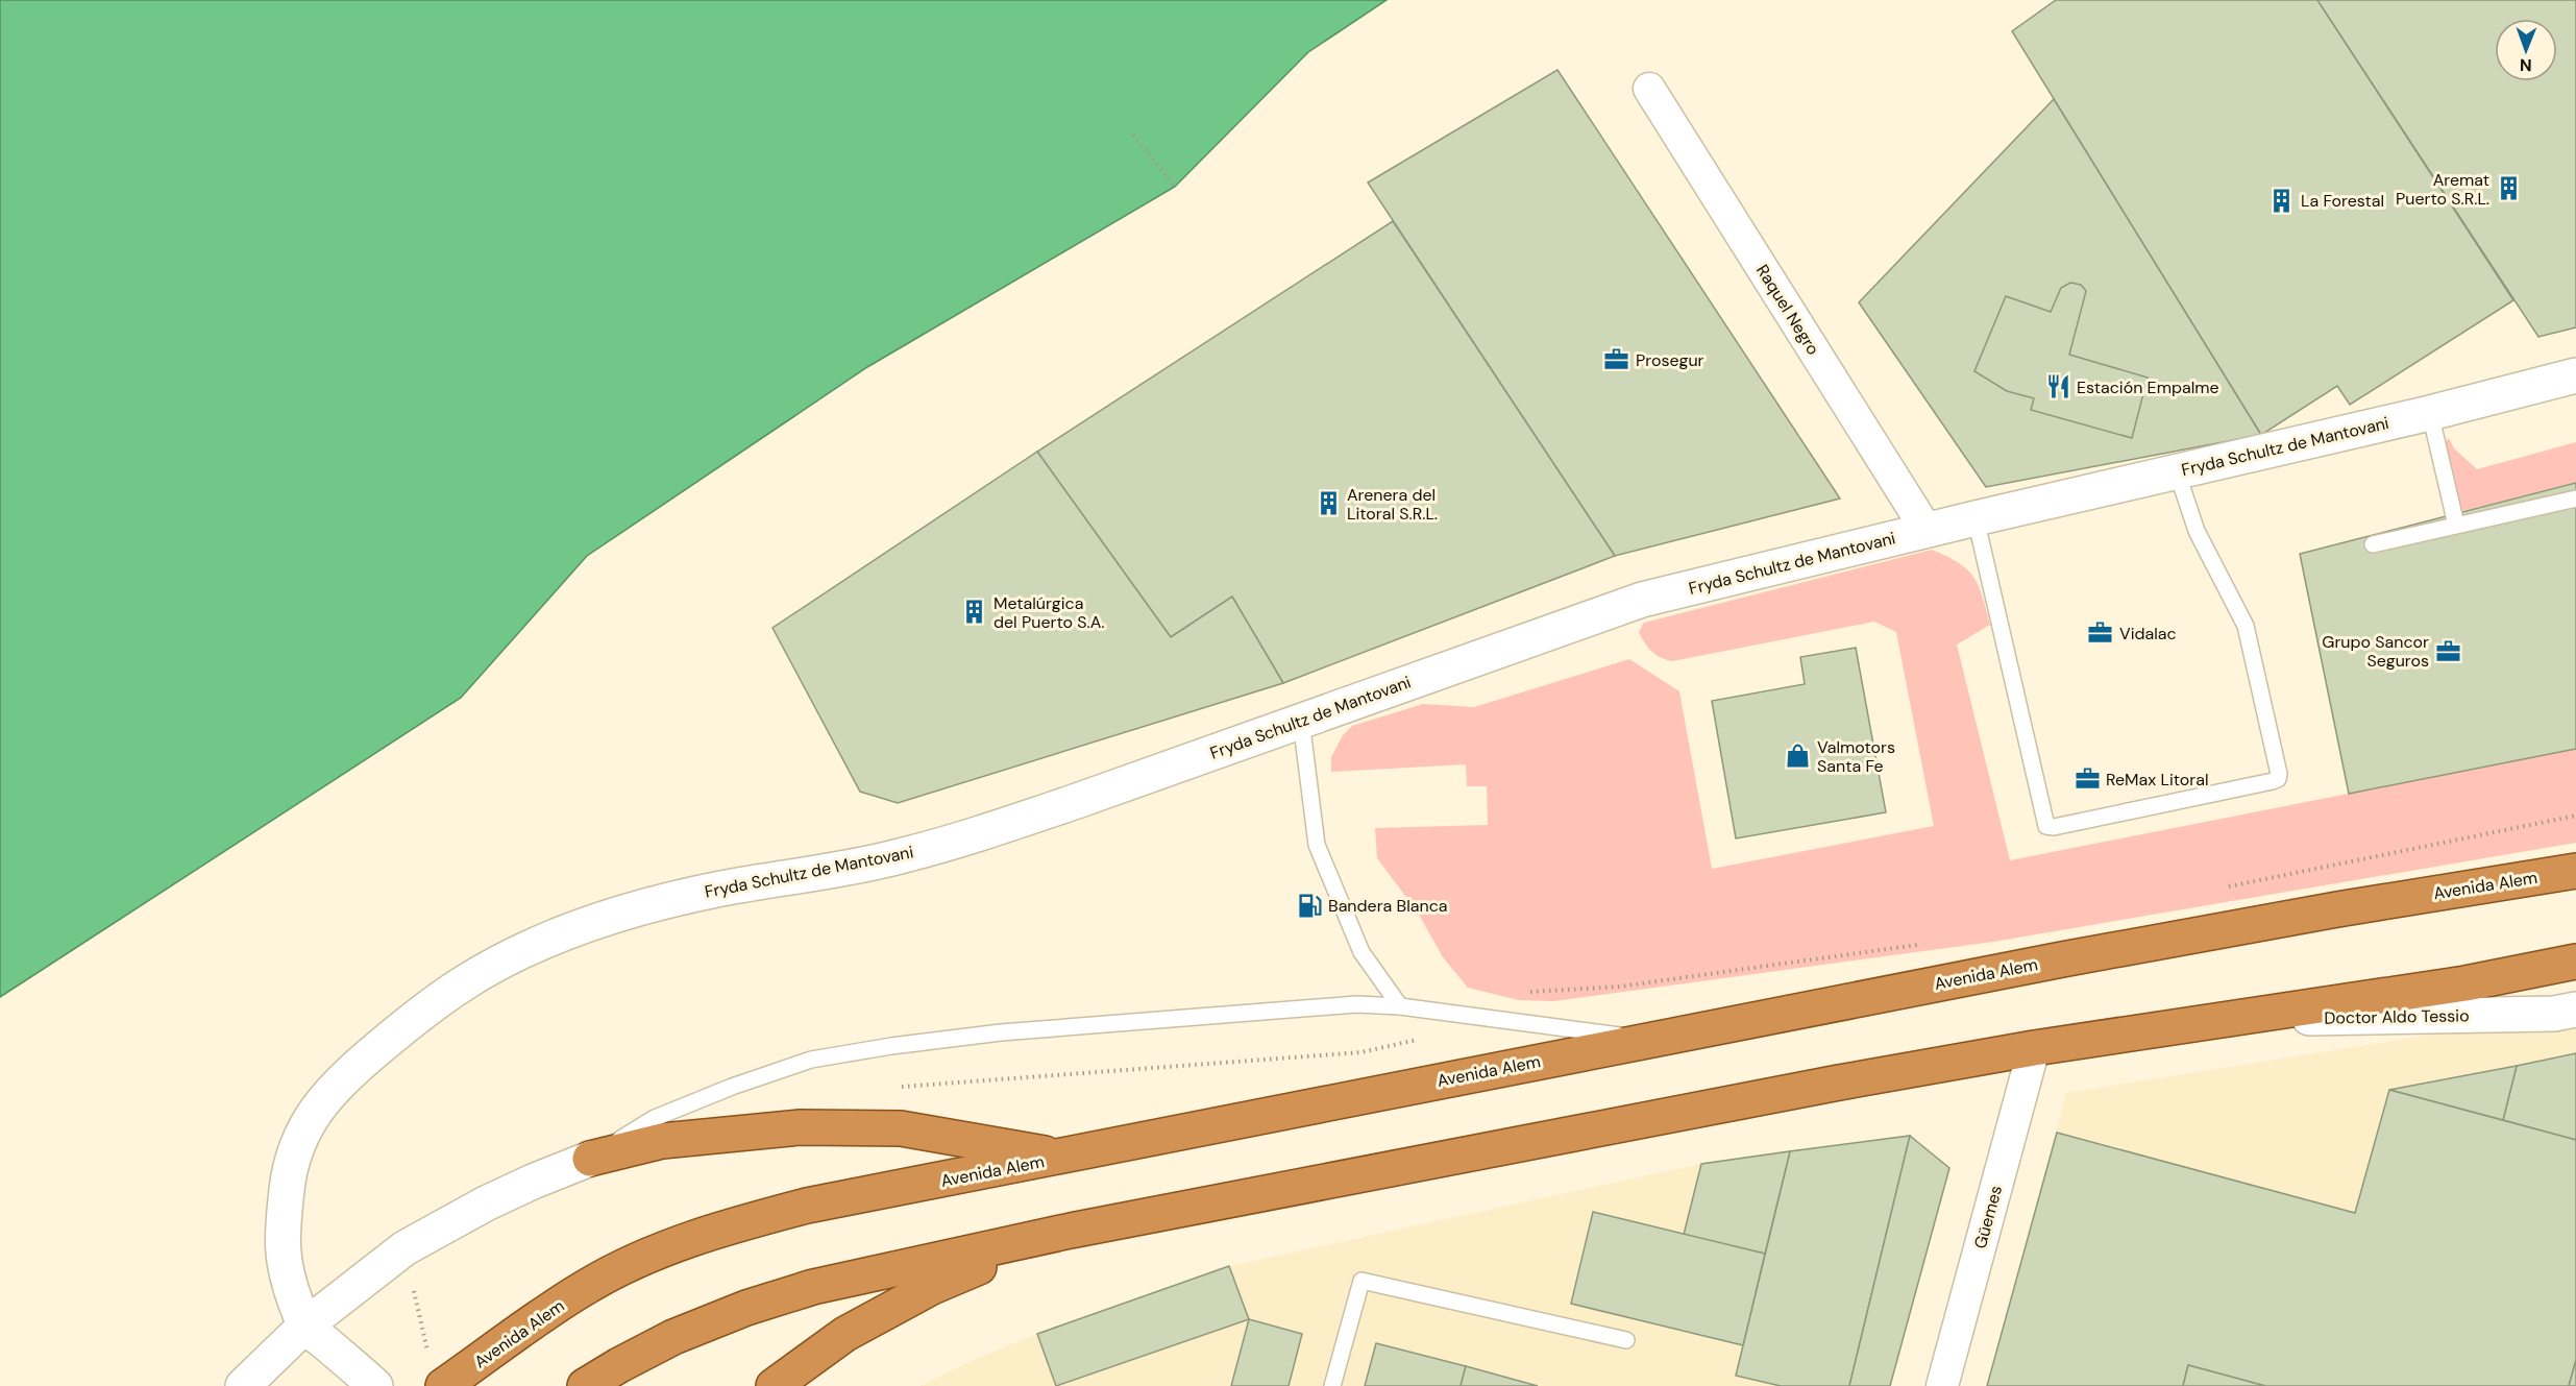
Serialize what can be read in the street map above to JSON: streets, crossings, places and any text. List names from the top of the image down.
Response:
{
  "streets": {
    "highway": ["Avenida Alem"],
    "street": [
      "Raquel Negro",
      "Fryda Schultz de Mantovani",
      "Doctor Aldo Tessio",
      "Güemes"
    ]
  },
  "crossings": [
    ["Raquel Negro", "Fryda Schultz de Mantovani"]
  ],
  "places": {
    "building": [
      "Aremat Puerto S.R.L.",
      "La Forestal",
      "Arenera del Litoral S.R.L.",
      "Metalúrgica del Puerto S.A."
    ],
    "office": [
      "Prosegur",
      "Vidalac",
      "Grupo Sancor Seguros",
      "ReMax Litoral"
    ],
    "restaurant": ["Estación Empalme"],
    "shop": ["Valmotors Santa Fe"],
    "fuel station": ["Bandera Blanca"]
  },
  "north": "bottom"
}
